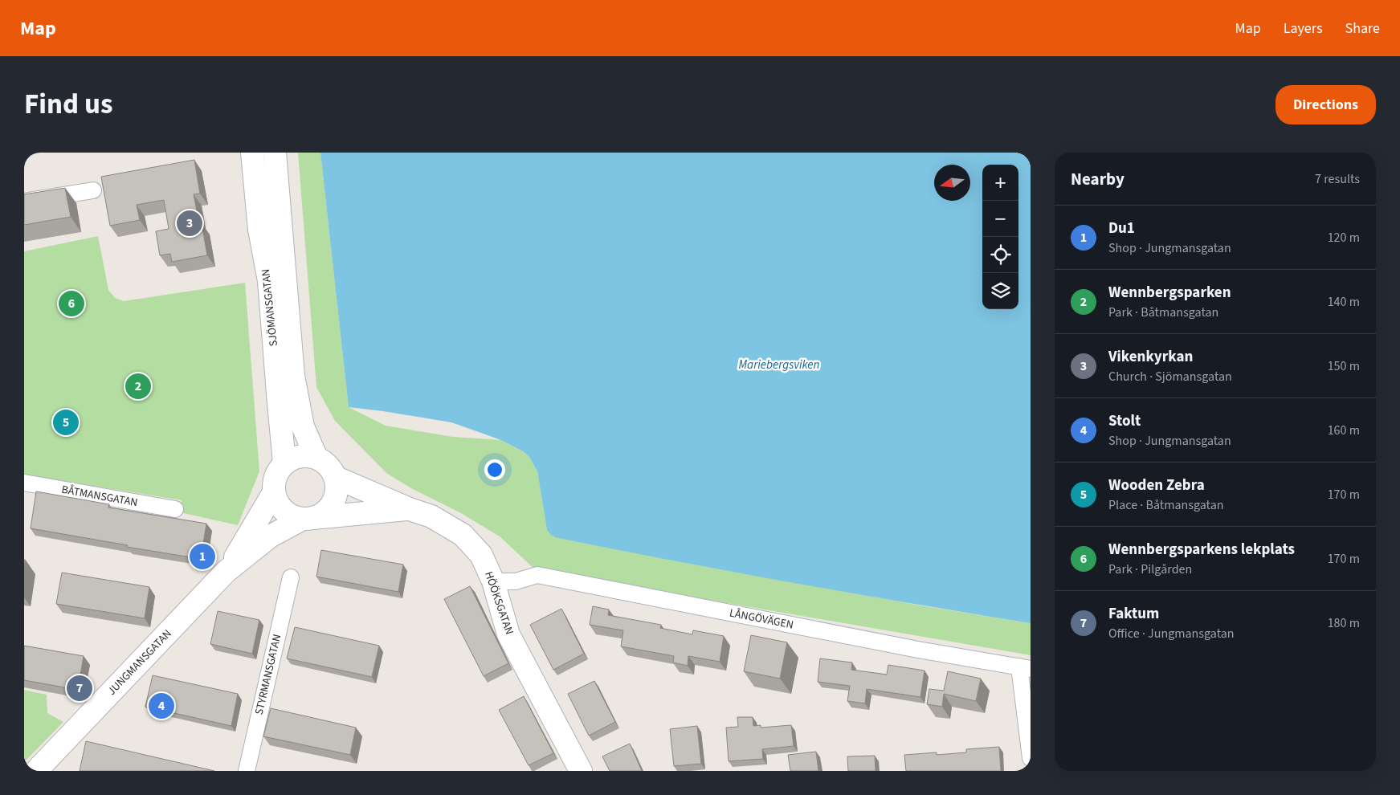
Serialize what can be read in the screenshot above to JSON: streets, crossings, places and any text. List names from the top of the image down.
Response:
{
  "streets": {
    "street": [
      "SJÖMANSGATAN",
      "BÅTMANSGATAN",
      "HÖÖKSGATAN",
      "LÅNGÖVÄGEN",
      "JUNGMANSGATAN",
      "STYRMANSGATAN"
    ]
  },
  "crossings": [
    ["SJÖMANSGATAN", "HÖÖKSGATAN"],
    ["SJÖMANSGATAN", "JUNGMANSGATAN"],
    ["HÖÖKSGATAN", "LÅNGÖVÄGEN"],
    ["HÖÖKSGATAN", "JUNGMANSGATAN"]
  ],
  "water": ["Mariebergsviken"],
  "north": "left",
  "page": {
    "header": "Map",
    "nav": ["Map", "Layers", "Share"],
    "title": "Find us",
    "buttons": "Directions",
    "heading": ["Nearby", "7 results"],
    "map_buttons": ["+", "−"],
    "list": [
      {
        "mark": "1",
        "name": "Du1",
        "note": "Shop · Jungmansgatan",
        "value": "120 m"
      },
      {
        "mark": "2",
        "name": "Wennbergsparken",
        "note": "Park · Båtmansgatan",
        "value": "140 m"
      },
      {
        "mark": "3",
        "name": "Vikenkyrkan",
        "note": "Church · Sjömansgatan",
        "value": "150 m"
      },
      {
        "mark": "4",
        "name": "Stolt",
        "note": "Shop · Jungmansgatan",
        "value": "160 m"
      },
      {
        "mark": "5",
        "name": "Wooden Zebra",
        "note": "Place · Båtmansgatan",
        "value": "170 m"
      },
      {
        "mark": "6",
        "name": "Wennbergsparkens lekplats",
        "note": "Park · Pilgården",
        "value": "170 m"
      },
      {
        "mark": "7",
        "name": "Faktum",
        "note": "Office · Jungmansgatan",
        "value": "180 m"
      }
    ],
    "pins": [
      "3",
      "6",
      "2",
      "5",
      "1",
      "7",
      "4"
    ]
  }
}
